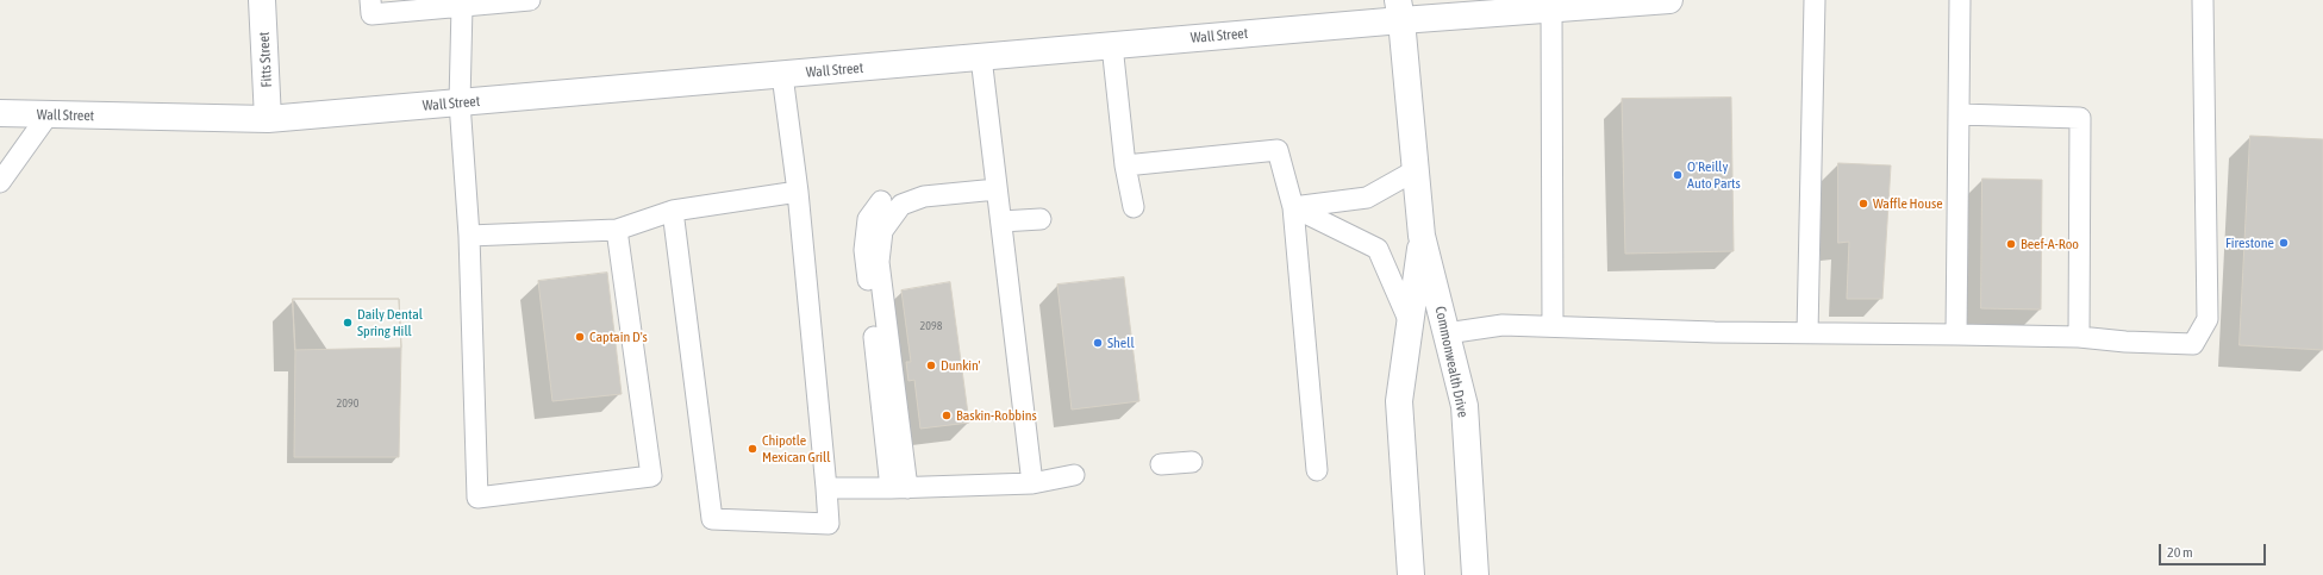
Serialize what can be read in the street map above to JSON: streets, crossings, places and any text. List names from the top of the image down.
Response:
{
  "streets": {
    "street": ["Wall Street", "Fitts Street", "Commonwealth Drive"]
  },
  "crossings": [
    ["Wall Street", "Fitts Street"],
    ["Wall Street", "Commonwealth Drive"]
  ],
  "places": [
    "O'Reilly Auto Parts",
    "Waffle House",
    "Firestone",
    "Beef-A-Roo",
    "Daily Dental Spring Hill",
    "Captain D's",
    "Shell",
    "Dunkin'",
    "Baskin-Robbins",
    "Chipotle Mexican Grill"
  ],
  "house_numbers": ["2098", "2090"],
  "scale_bar": "20 m"
}
